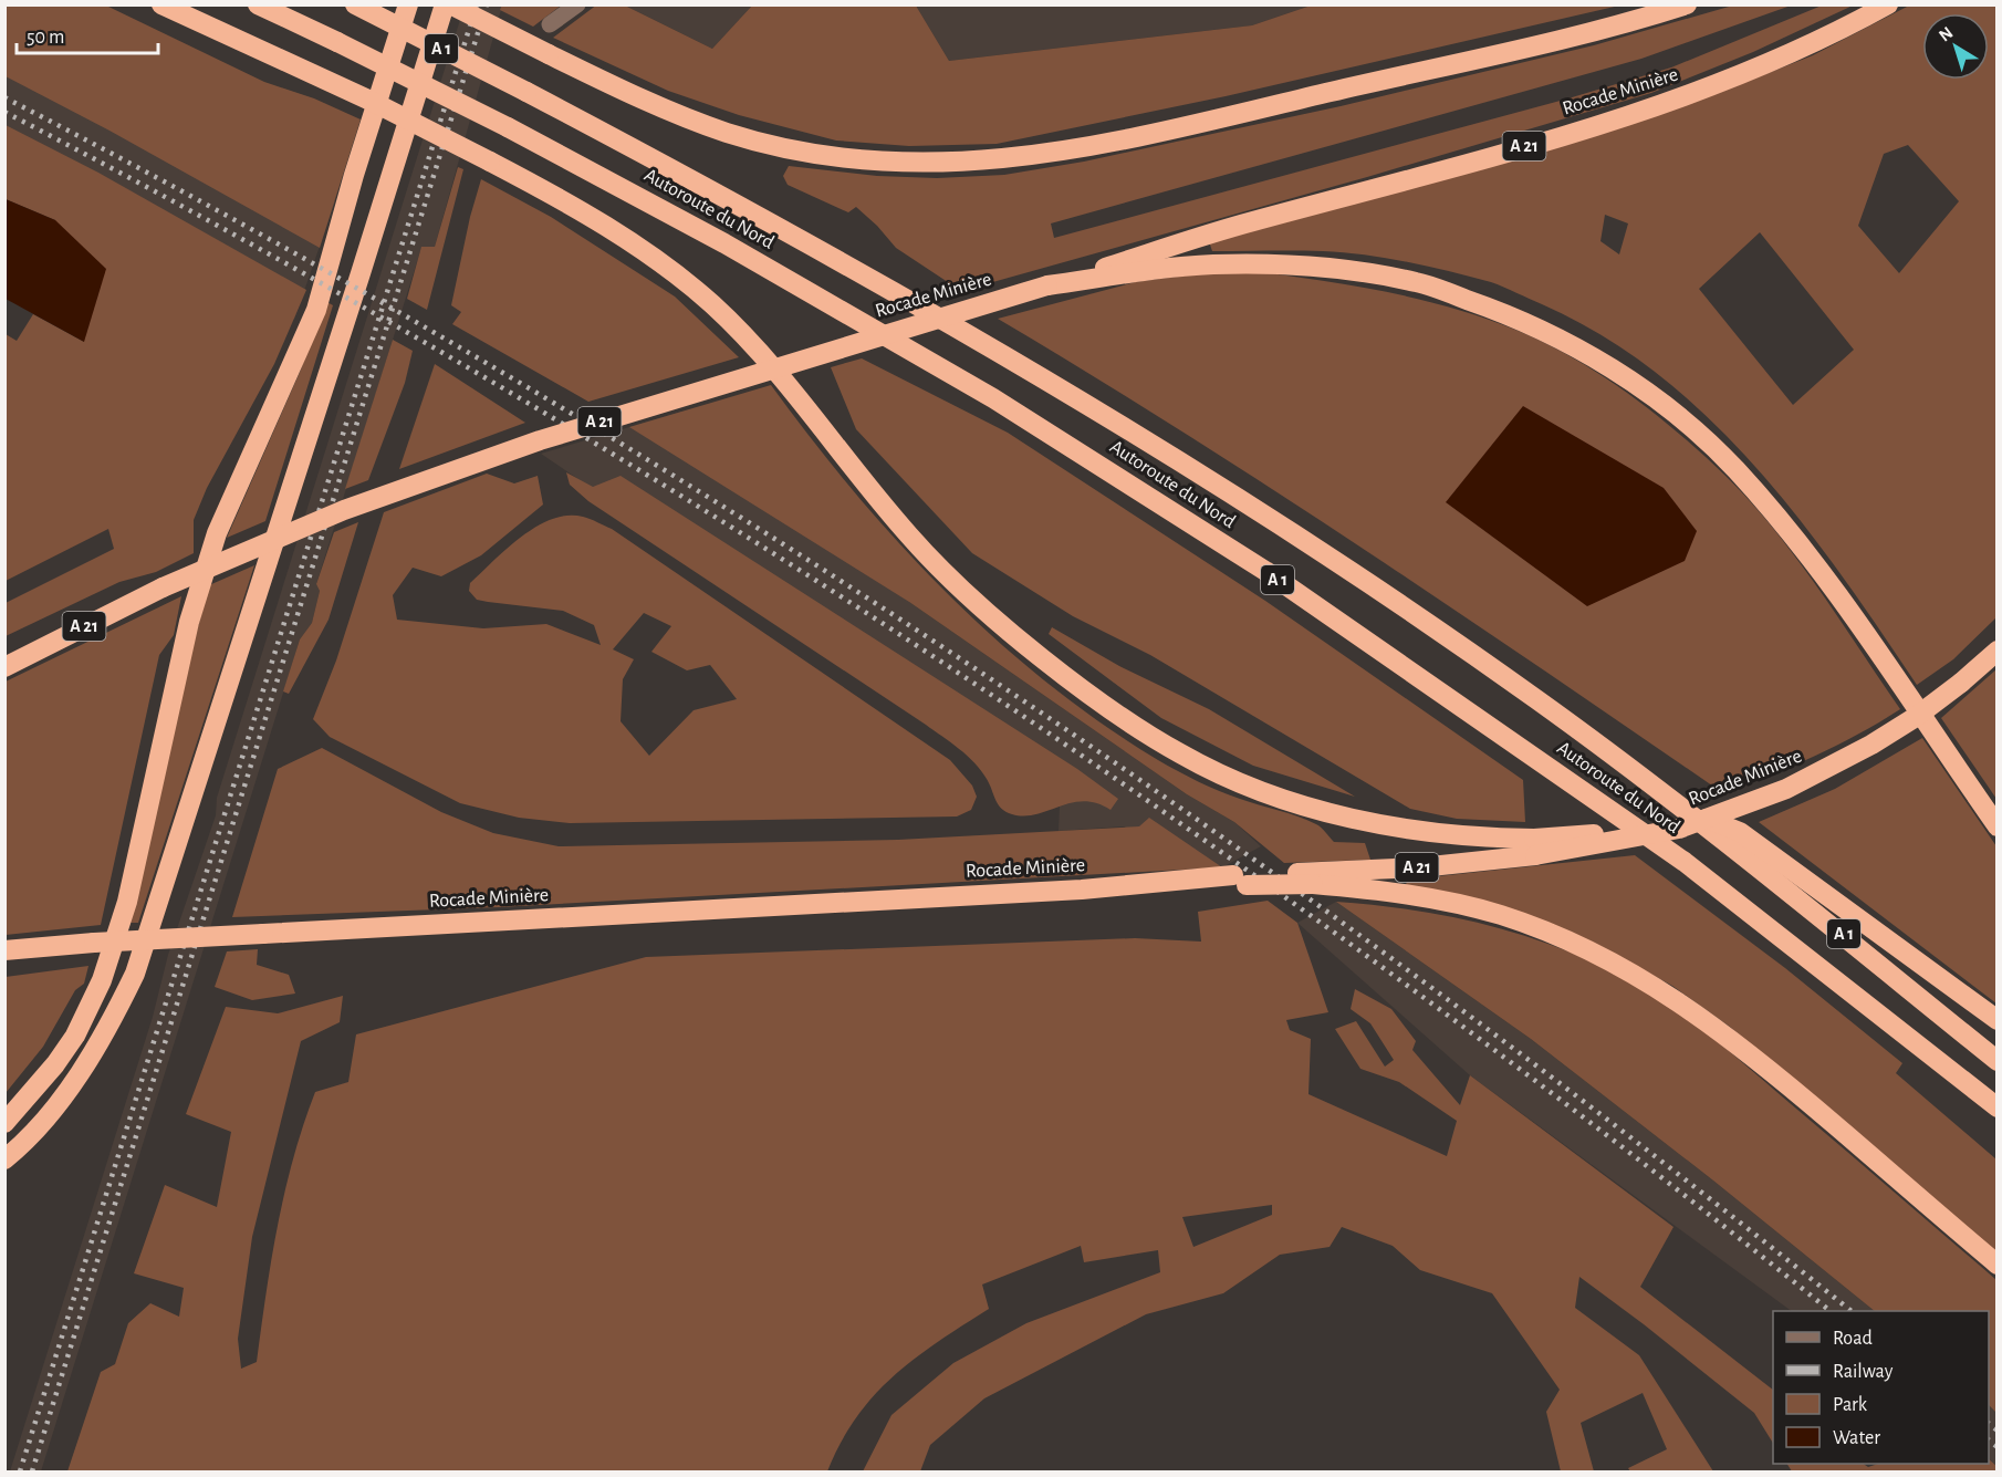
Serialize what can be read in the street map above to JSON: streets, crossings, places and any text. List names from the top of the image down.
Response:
{
  "streets": {
    "highway": [
      "A 1",
      "Rocade Minière",
      "A 21",
      "Autoroute du Nord"
    ]
  },
  "legend": [
    "Road",
    "Railway",
    "Park",
    "Water"
  ],
  "scale_bar": "50 m",
  "north": "top left"
}
